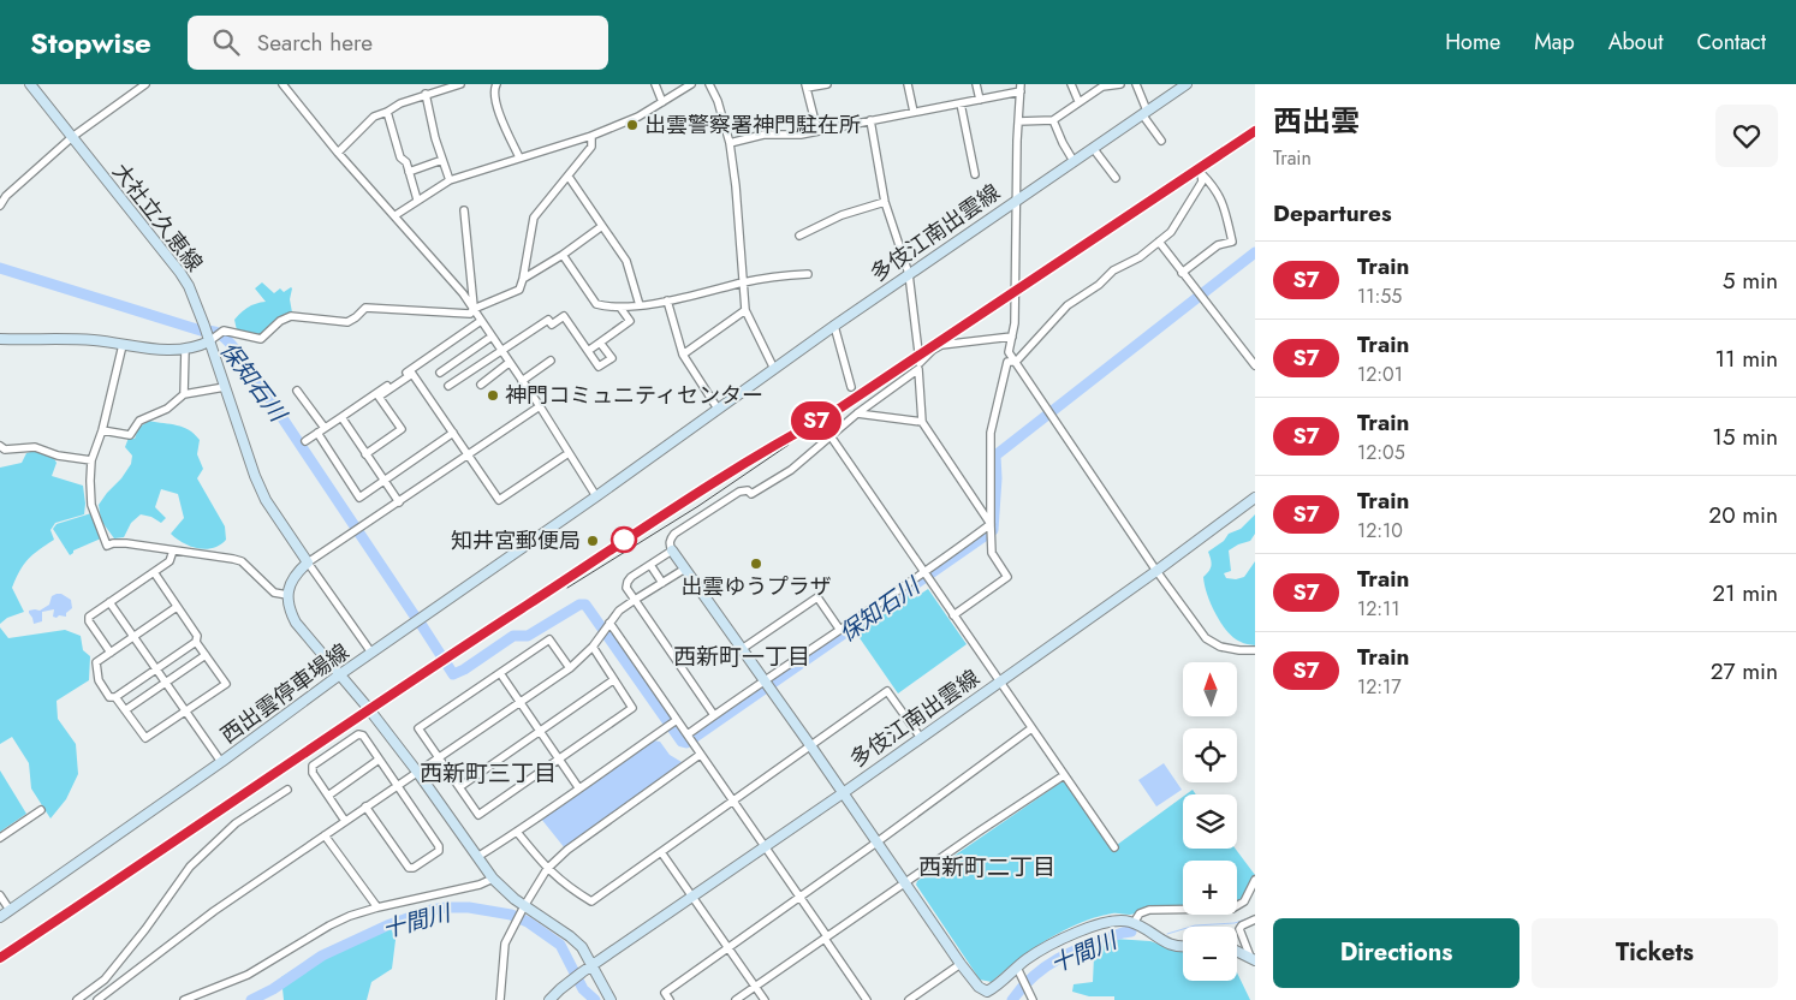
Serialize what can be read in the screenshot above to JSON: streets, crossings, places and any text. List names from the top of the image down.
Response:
{
  "streets": {
    "main road": ["大社立久恵線", "多伎江南出雲線", "西出雲停車場線"]
  },
  "crossings": [
    ["多伎江南出雲線", "西出雲停車場線"]
  ],
  "districts": ["西新町一丁目", "西新町三丁目", "西新町二丁目"],
  "water": ["保知石川", "十間川"],
  "places": [
    "出雲警察署神門駐在所",
    "神門コミュニティセンター",
    "知井宮郵便局",
    "出雲ゆうプラザ"
  ],
  "north": "top",
  "page": {
    "header": "Stopwise",
    "search": "Search here",
    "nav": [
      "Home",
      "Map",
      "About",
      "Contact"
    ],
    "on_map": "S7",
    "heading": [
      ["西出雲", "Train"],
      "Departures"
    ],
    "list": [
      {
        "mark": "S7",
        "name": "Train",
        "note": "11:55",
        "value": "5 min"
      },
      {
        "mark": "S7",
        "name": "Train",
        "note": "12:01",
        "value": "11 min"
      },
      {
        "mark": "S7",
        "name": "Train",
        "note": "12:05",
        "value": "15 min"
      },
      {
        "mark": "S7",
        "name": "Train",
        "note": "12:10",
        "value": "20 min"
      },
      {
        "mark": "S7",
        "name": "Train",
        "note": "12:11",
        "value": "21 min"
      },
      {
        "mark": "S7",
        "name": "Train",
        "note": "12:17",
        "value": "27 min"
      }
    ],
    "map_buttons": ["+", "−"],
    "buttons": ["Directions", "Tickets"]
  }
}
